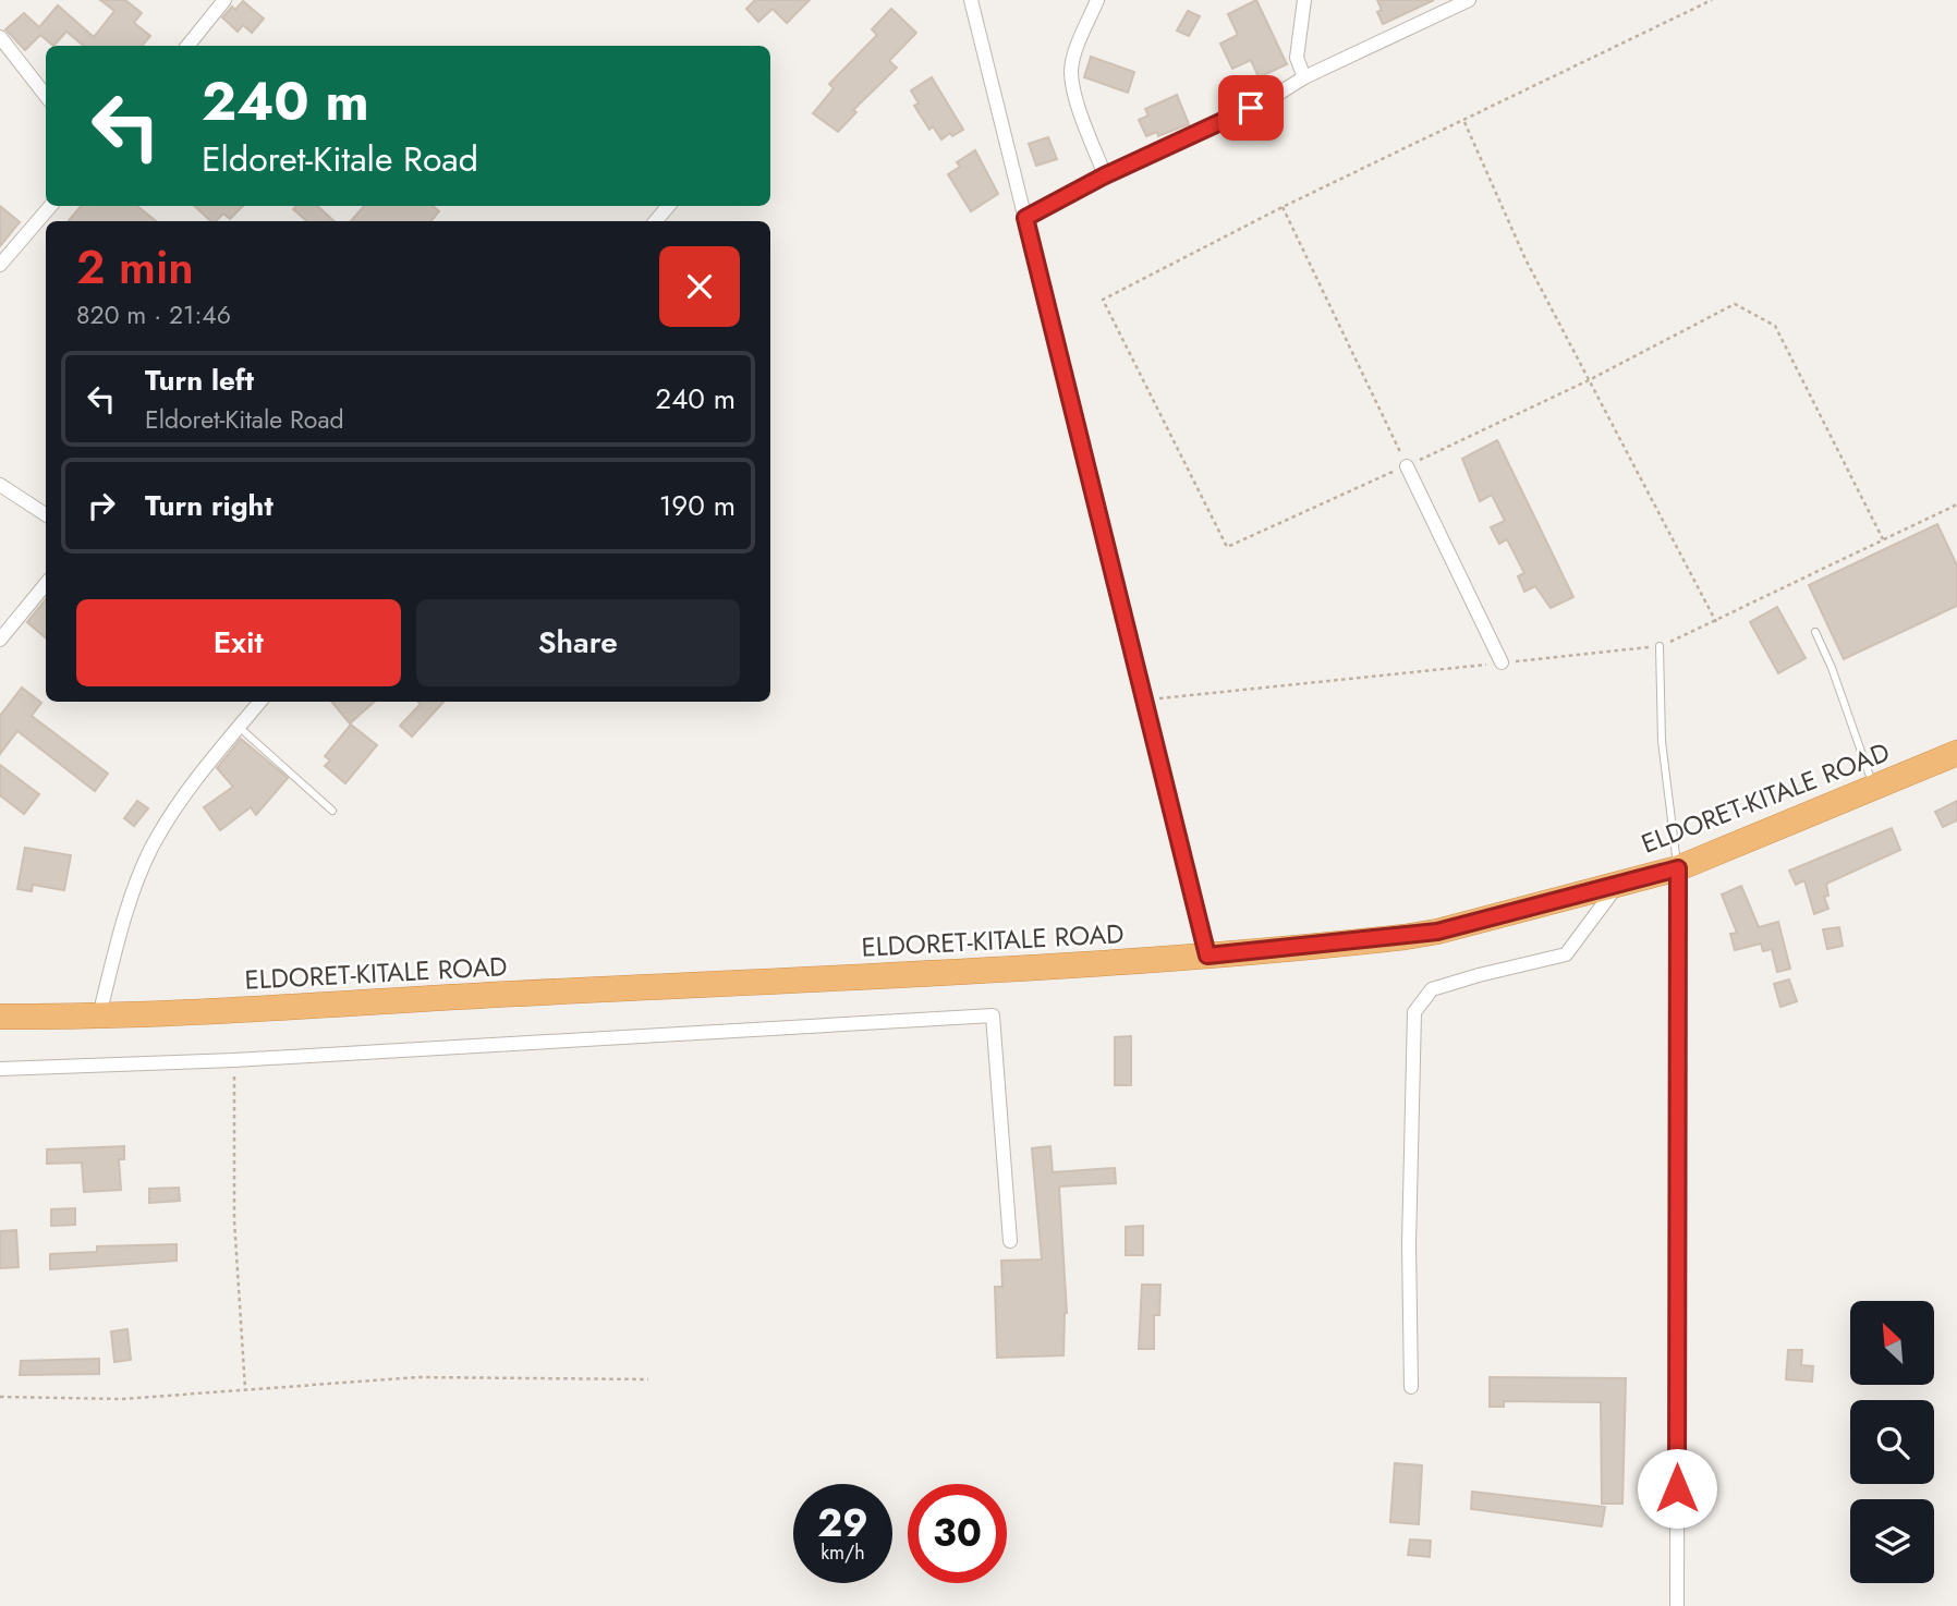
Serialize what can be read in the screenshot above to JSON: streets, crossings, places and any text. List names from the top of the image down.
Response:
{
  "streets": {
    "highway": ["ELDORET-KITALE ROAD"]
  },
  "north": "top left",
  "page": {
    "turn": ["240 m", "Eldoret-Kitale Road"],
    "heading": ["2 min", "820 m · 21:46"],
    "list": [
      {
        "name": "Turn left",
        "note": "Eldoret-Kitale Road",
        "value": "240 m"
      },
      {
        "name": "Turn right",
        "value": "190 m"
      }
    ],
    "buttons": ["Exit", "Share"],
    "speed": "29 km/h",
    "limit": "30"
  }
}
